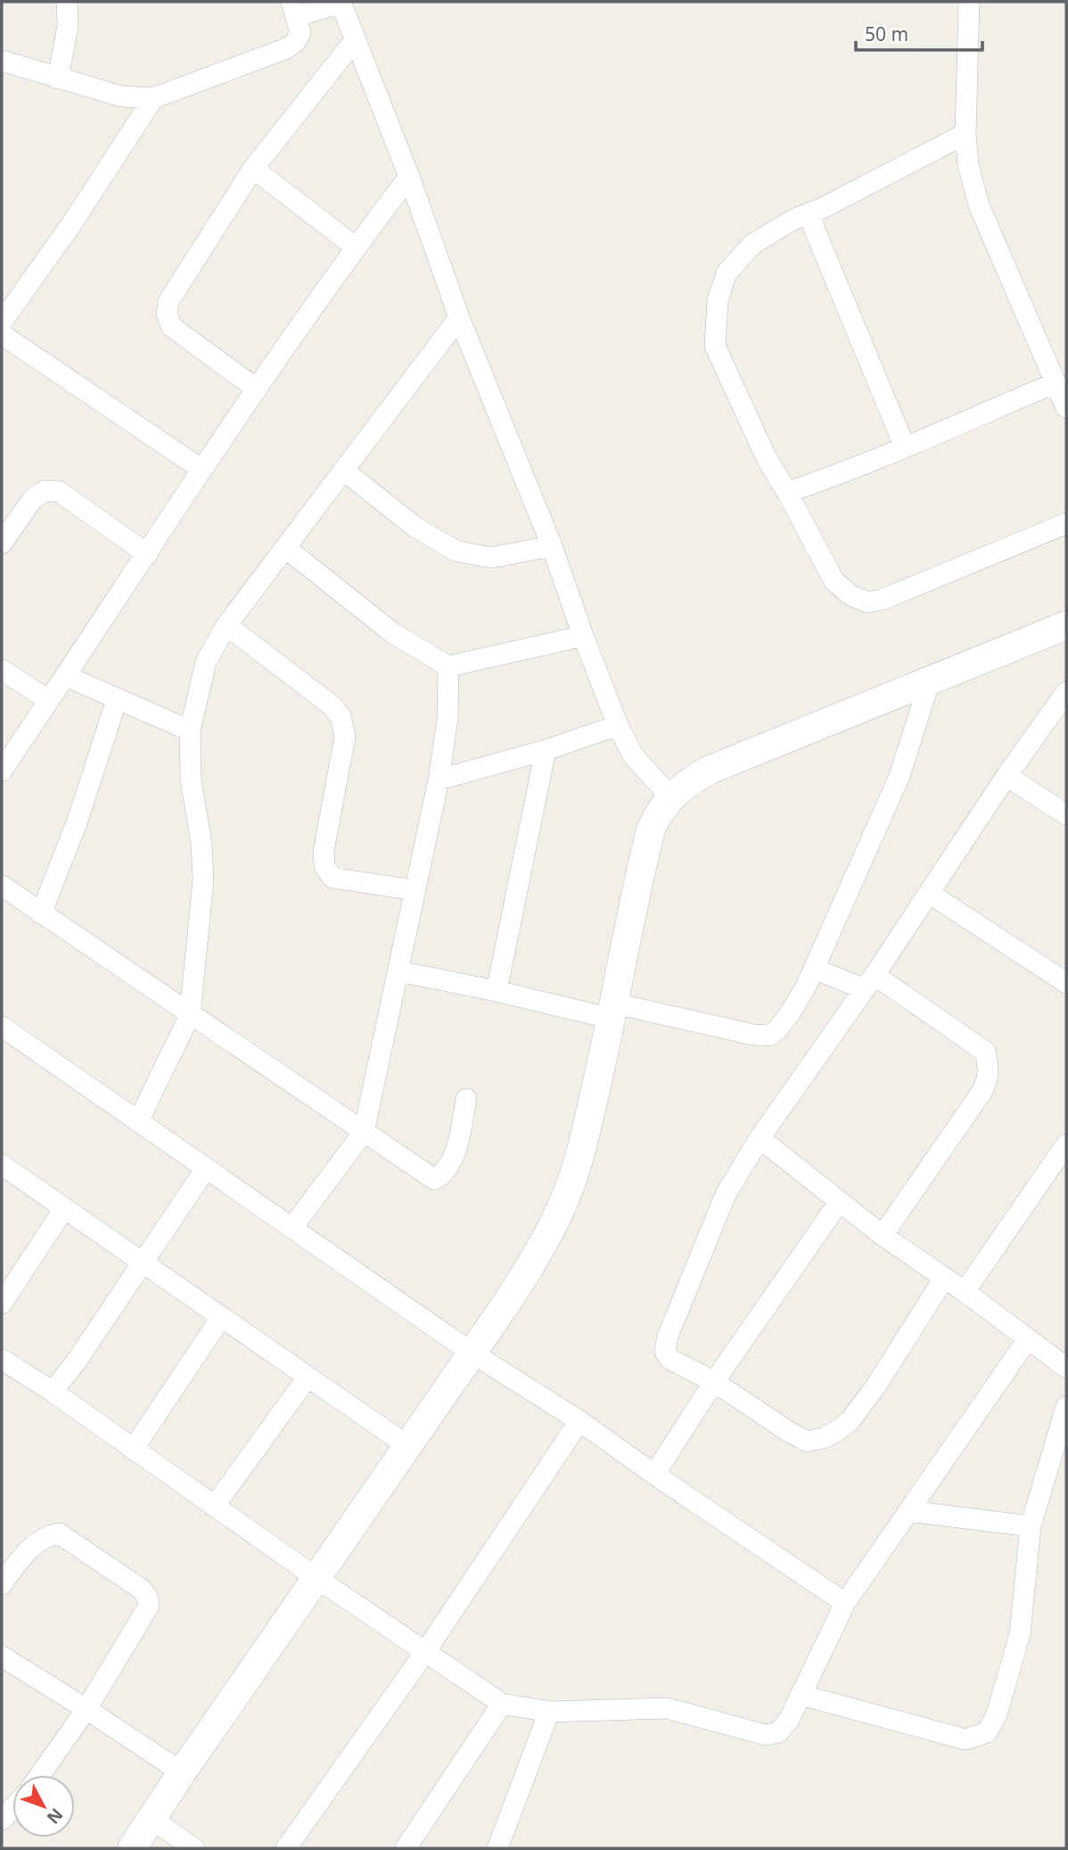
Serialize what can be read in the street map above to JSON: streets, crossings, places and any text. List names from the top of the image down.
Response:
{
  "scale_bar": "50 m",
  "north": "bottom right"
}
